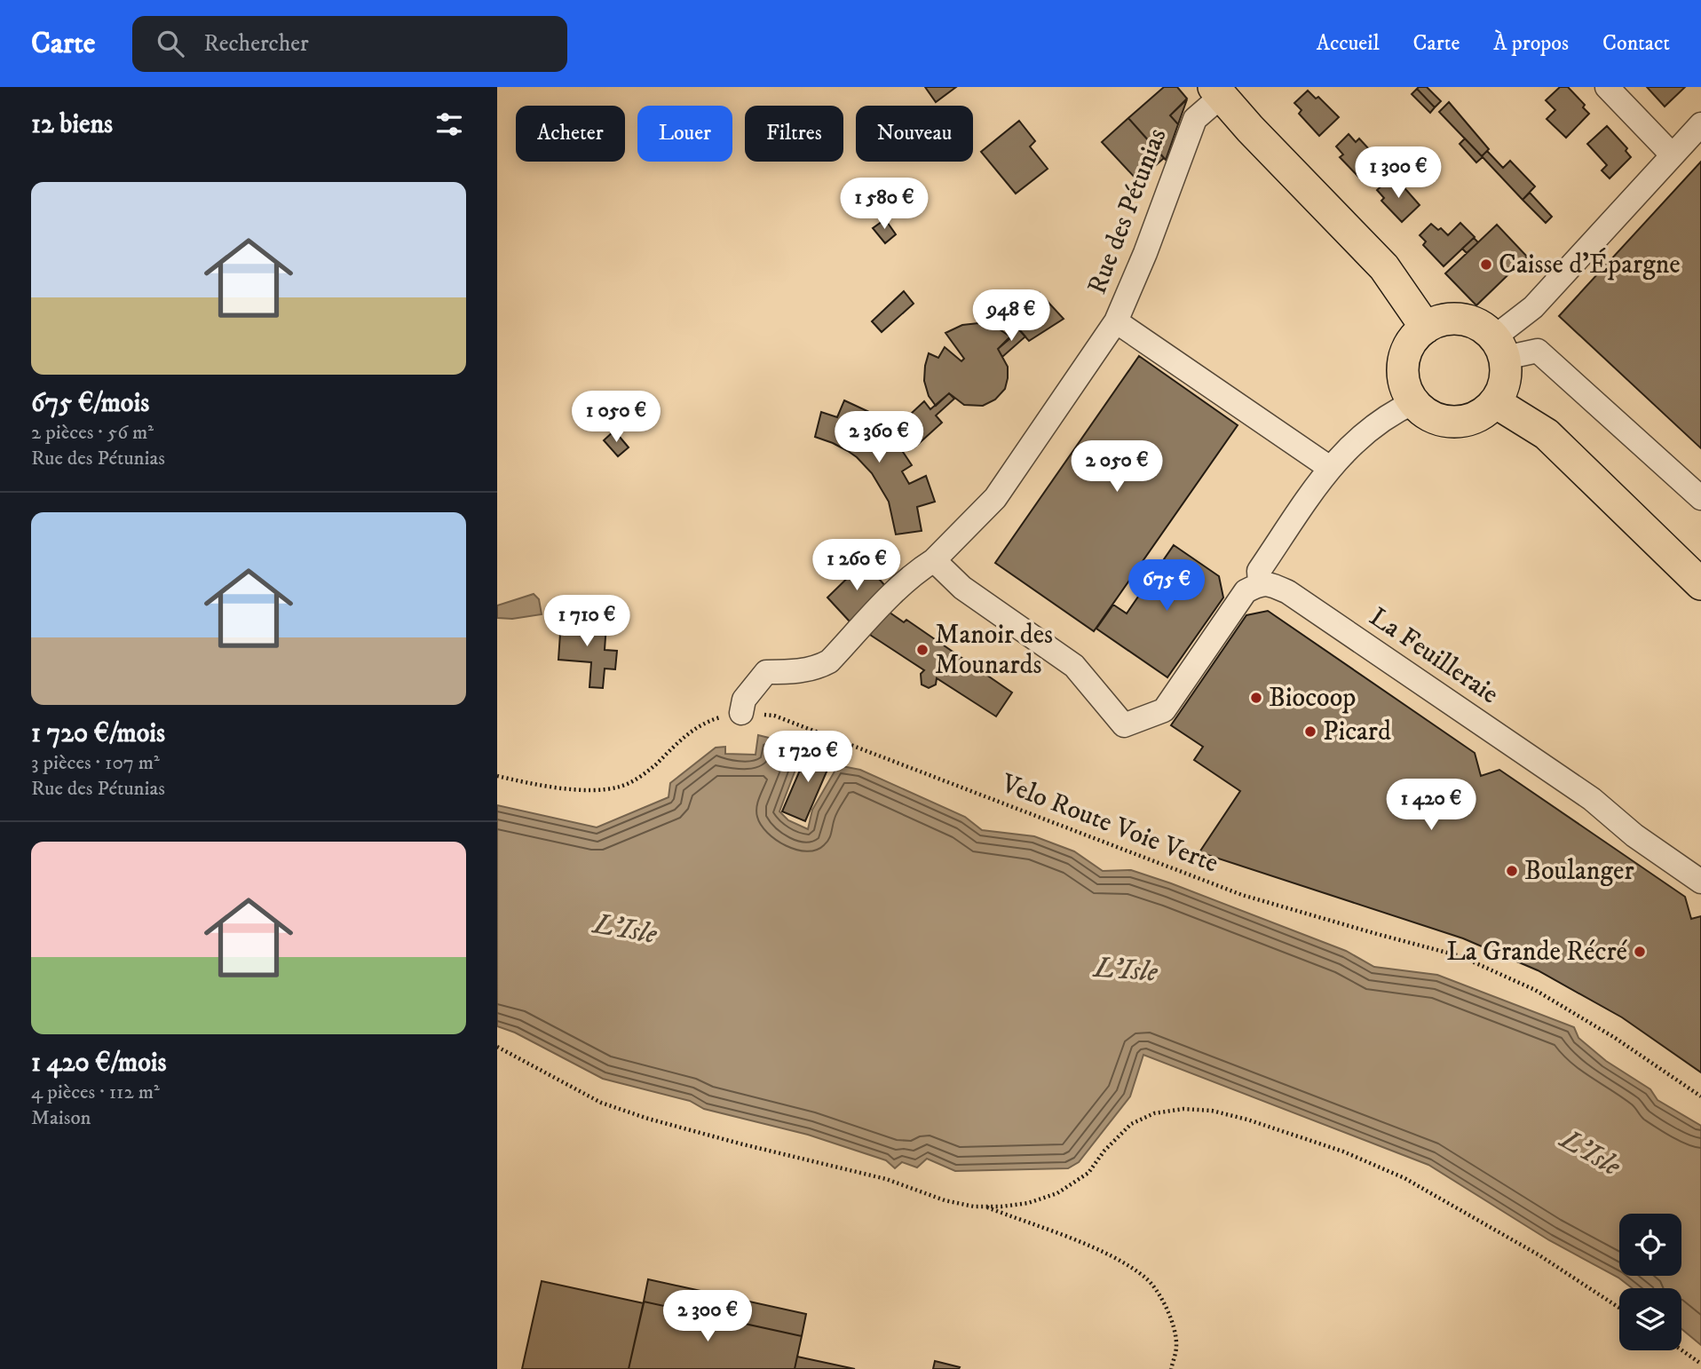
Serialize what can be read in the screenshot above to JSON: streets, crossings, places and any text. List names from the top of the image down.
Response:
{
  "streets": {
    "street": ["Rue des Pétunias", "La Feuilleraie"],
    "path": ["Velo Route Voie Verte"]
  },
  "crossings": [
    ["Rue des Pétunias", "Velo Route Voie Verte"]
  ],
  "water": ["L'Isle"],
  "places": [
    "Caisse d'Épargne",
    "Manoir des Mounards",
    "Biocoop",
    "Picard",
    "Boulanger",
    "La Grande Récré"
  ],
  "page": {
    "header": "Carte",
    "search": "Rechercher",
    "nav": [
      "Accueil",
      "Carte",
      "À propos",
      "Contact"
    ],
    "heading": "12 biens",
    "chip": [
      "Acheter",
      "Louer",
      "Filtres",
      "Nouveau"
    ],
    "price": [
      "1 300 €",
      "1 580 €",
      "948 €",
      "1 050 €",
      "2 360 €",
      "2 050 €",
      "1 260 €",
      "675 €",
      "1 710 €",
      "1 720 €",
      "1 420 €",
      "2 300 €"
    ],
    "list": [
      {
        "name": "675 €/mois",
        "note": "2 pièces · 56 m² · Rue des Pétunias"
      },
      {
        "name": "1 720 €/mois",
        "note": "3 pièces · 107 m² · Rue des Pétunias"
      },
      {
        "name": "1 420 €/mois",
        "note": "4 pièces · 112 m² · Maison"
      }
    ]
  }
}
